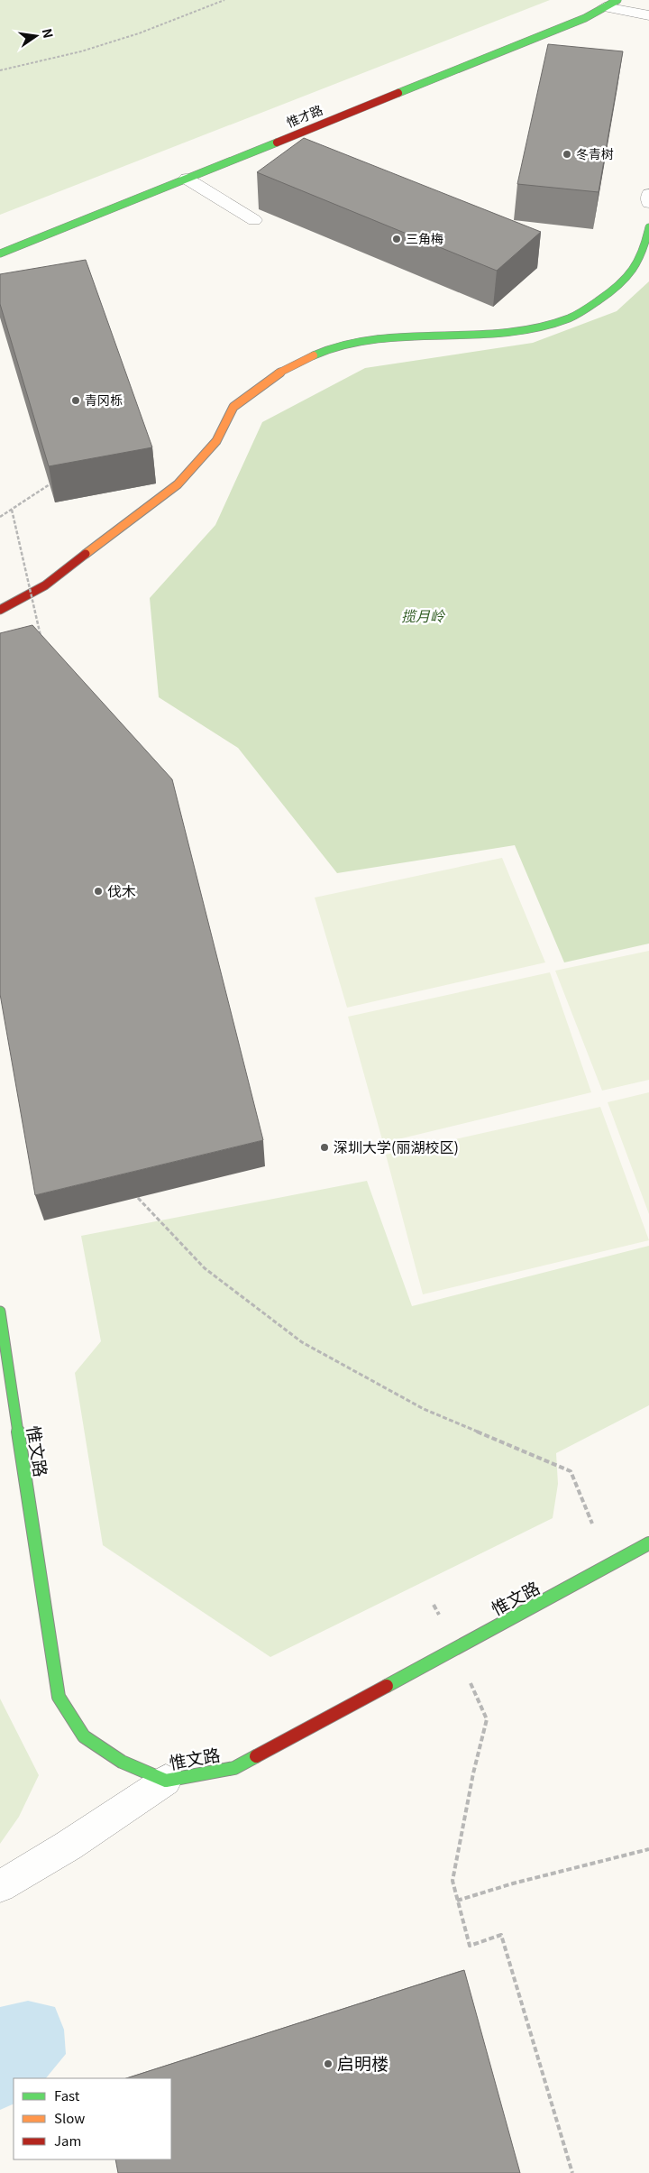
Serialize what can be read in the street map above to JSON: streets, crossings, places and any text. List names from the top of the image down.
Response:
{
  "streets": {
    "street": ["惟才路", "惟文路"]
  },
  "parks": ["揽月岭"],
  "places": [
    "冬青树",
    "三角梅",
    "青冈栎",
    "伐木",
    "深圳大学(丽湖校区)",
    "启明楼"
  ],
  "legend": ["Fast", "Slow", "Jam"],
  "north": "right"
}
